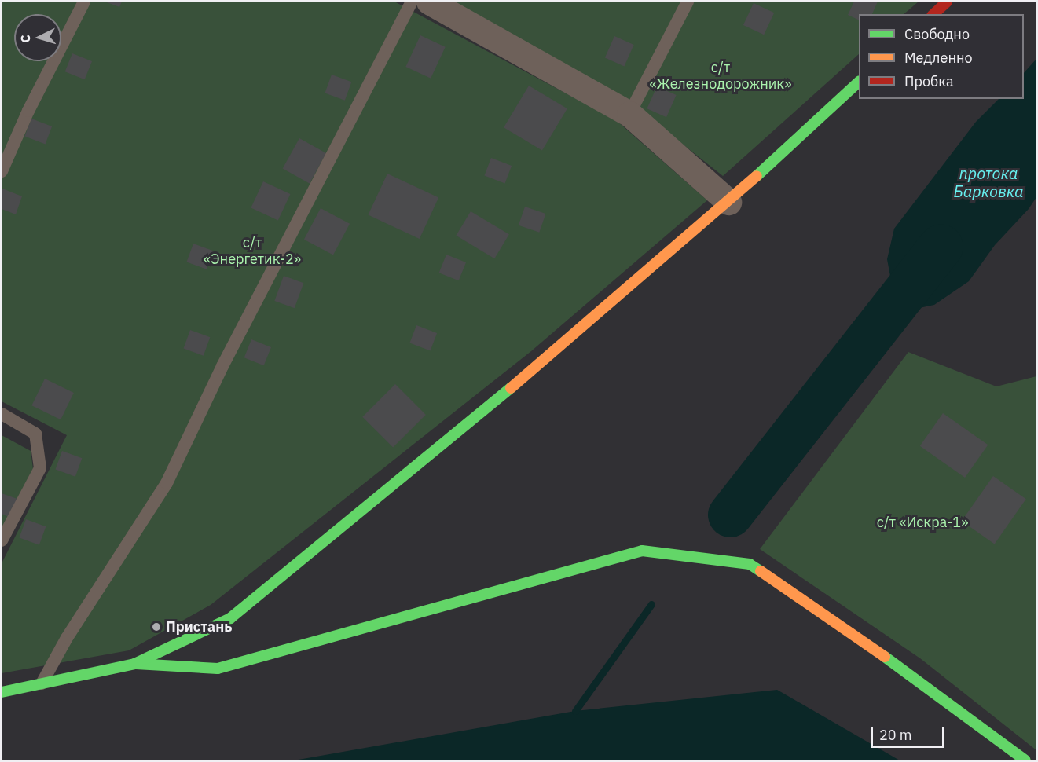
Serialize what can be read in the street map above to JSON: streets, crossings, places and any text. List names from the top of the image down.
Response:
{
  "water": ["протока Барковка"],
  "parks": ["с/т «Железнодорожник»", "с/т «Энергетик-2»", "с/т «Искра-1»"],
  "places": ["Пристань"],
  "legend": ["Свободно", "Медленно", "Пробка"],
  "scale_bar": "20 m",
  "north": "left"
}
